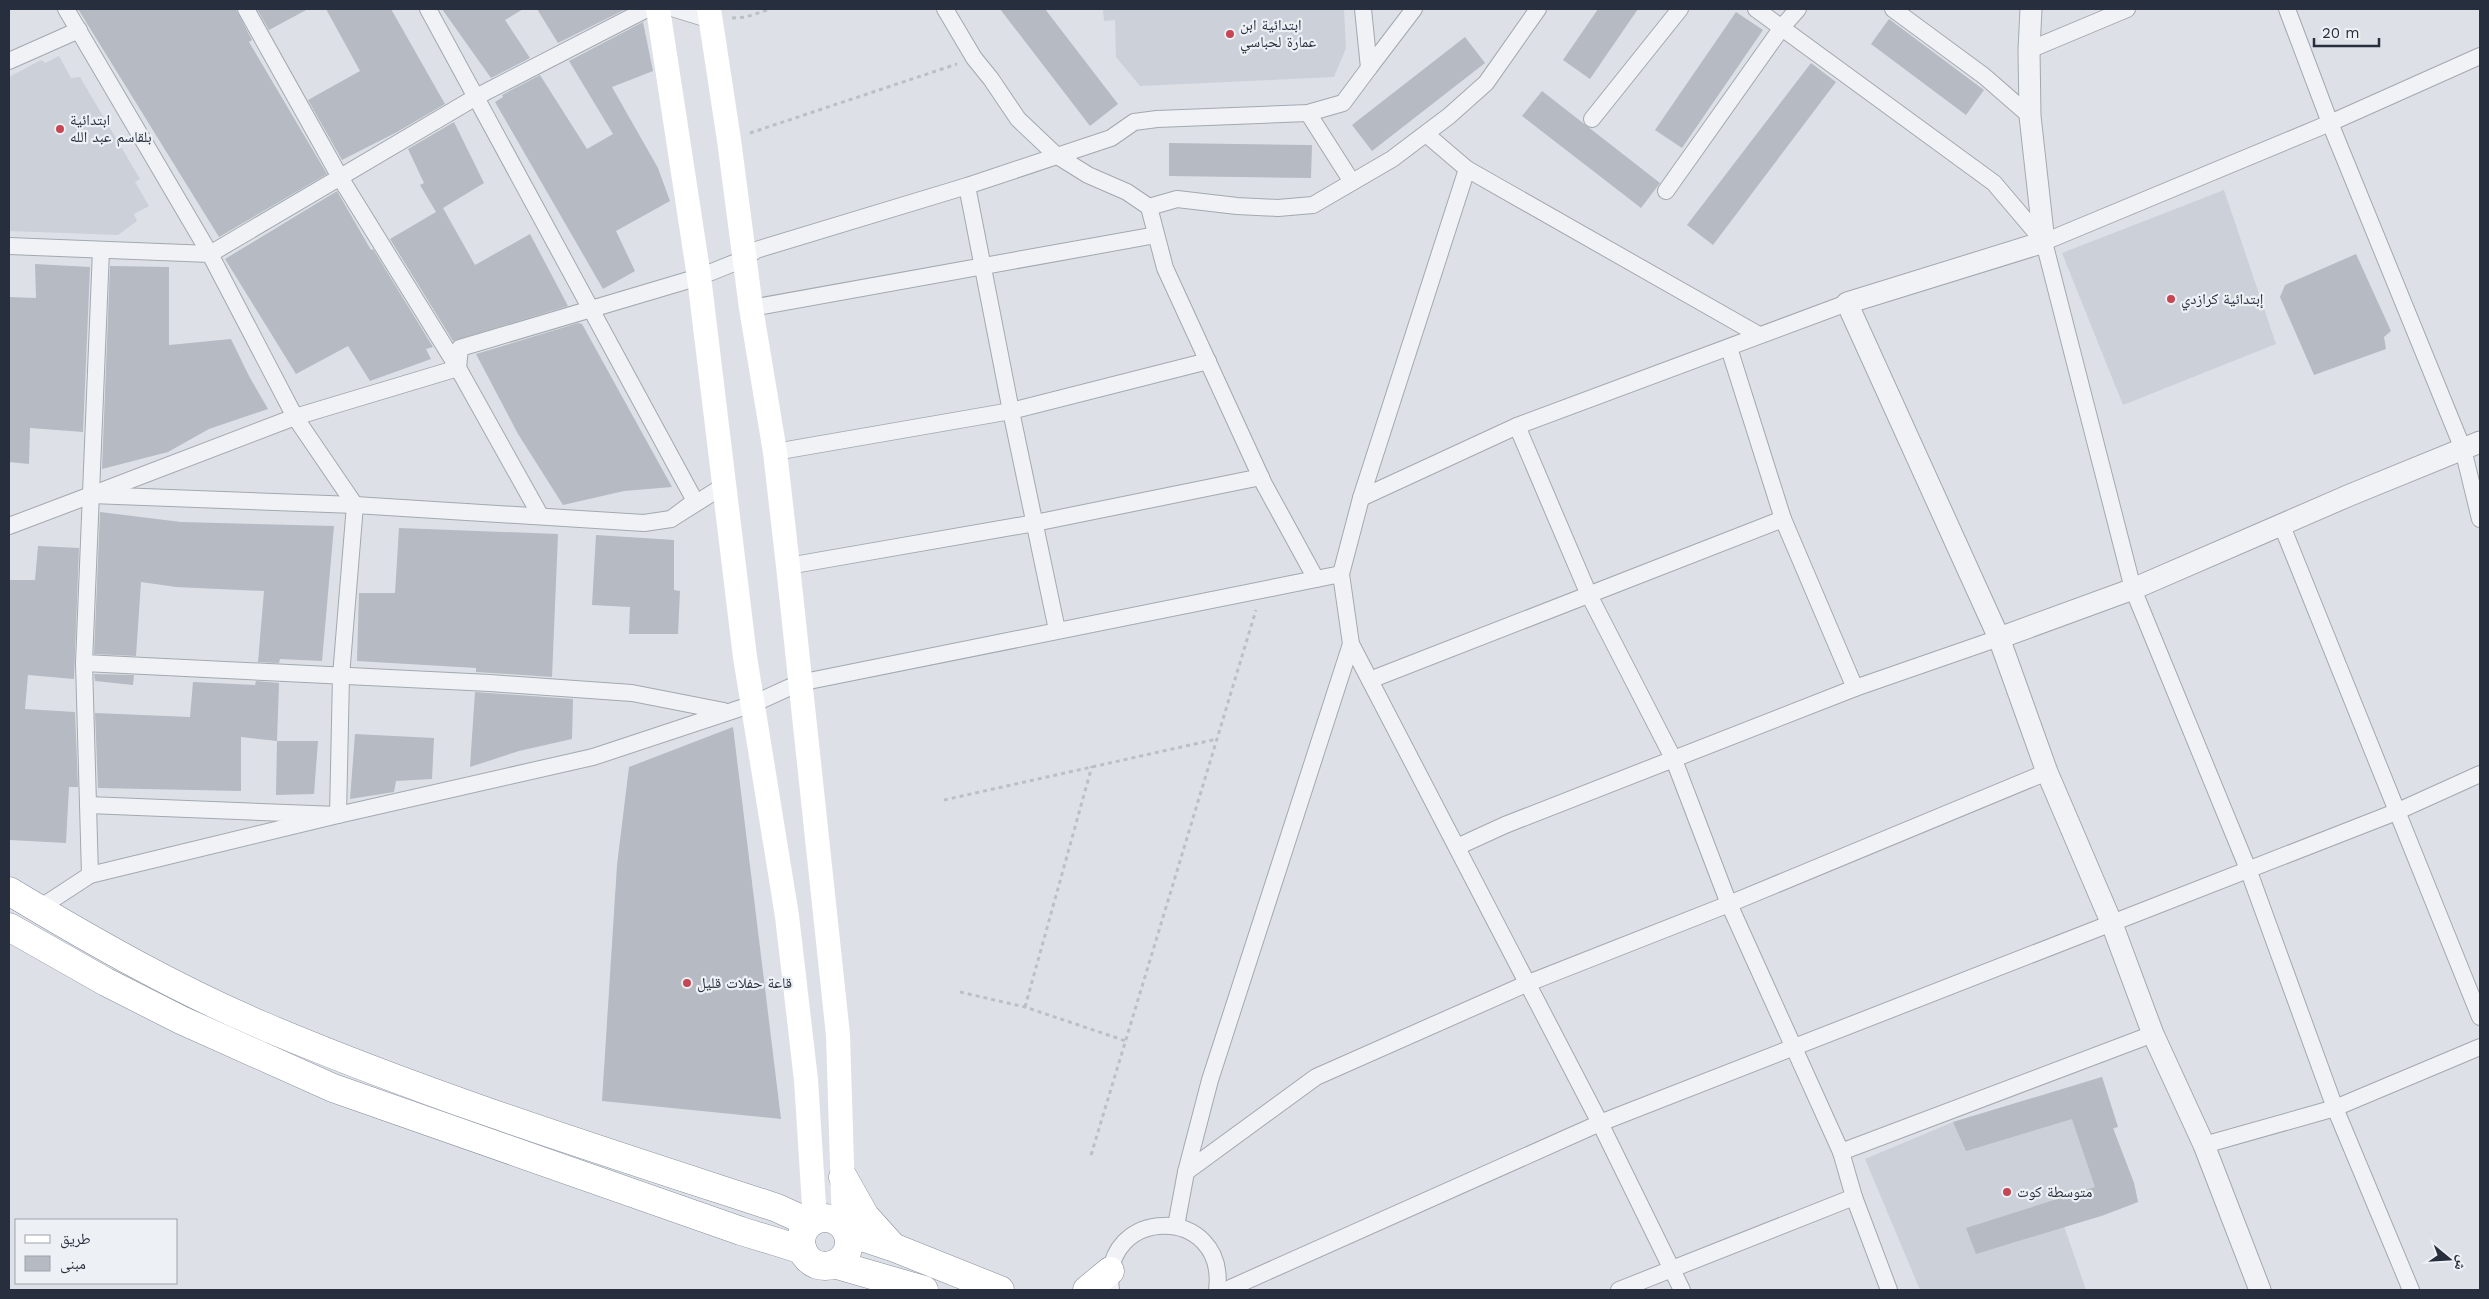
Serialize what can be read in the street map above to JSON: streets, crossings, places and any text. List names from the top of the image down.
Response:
{
  "places": [
    "ابتدائية ابن عمارة لحباسي",
    "ابتدائية بلقاسم عبد الله",
    "إبتدائية كرازدي",
    "قاعة حفلات قليل",
    "متوسطة كوت"
  ],
  "legend": ["طريق", "مبنى"],
  "scale_bar": "20 m",
  "north": "right"
}
